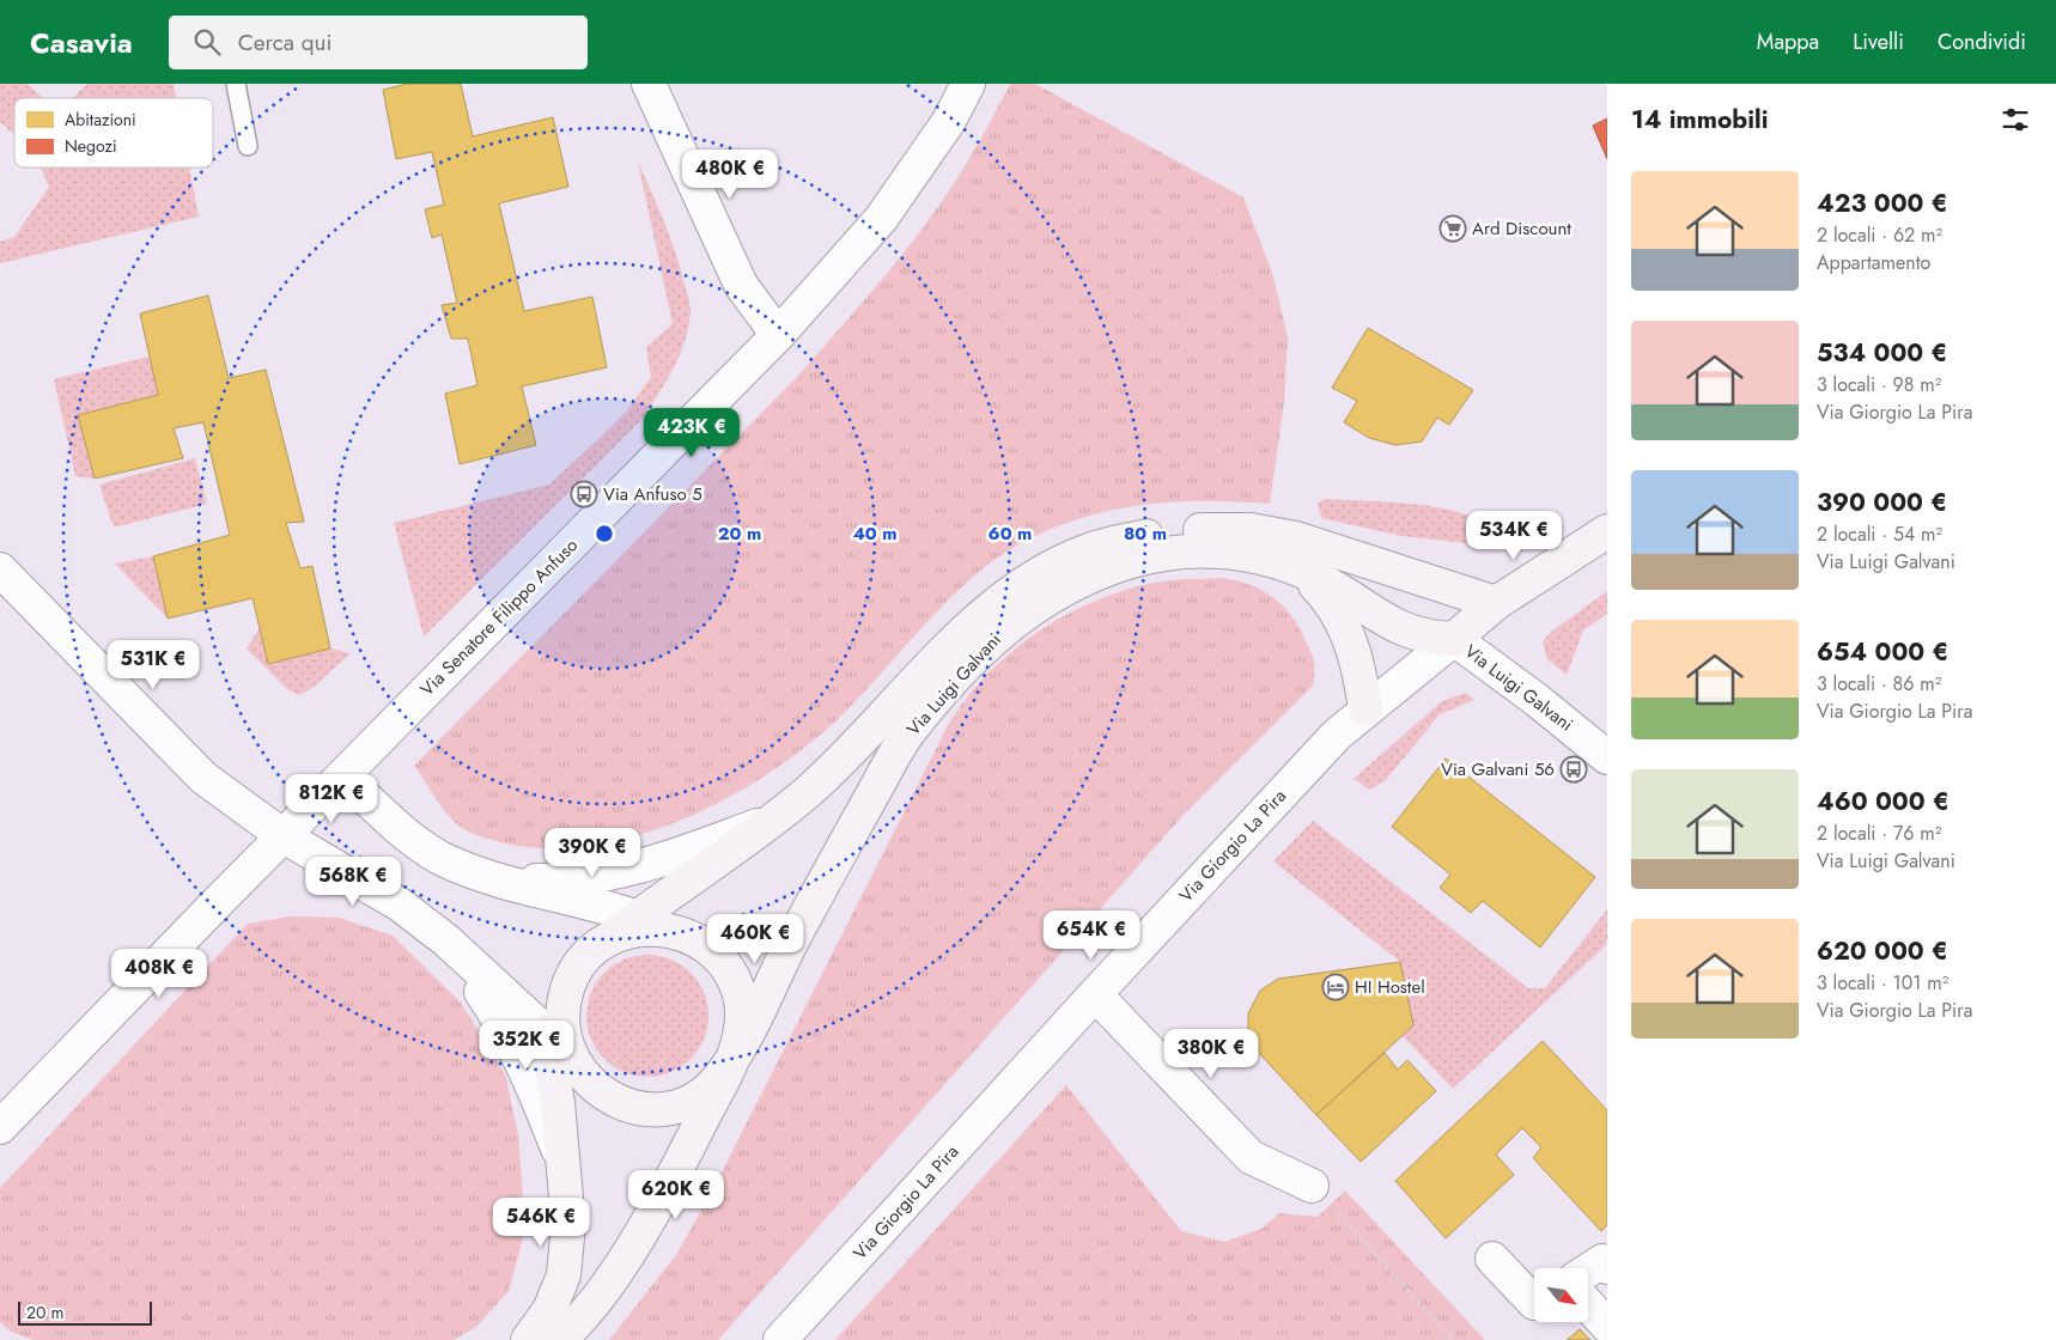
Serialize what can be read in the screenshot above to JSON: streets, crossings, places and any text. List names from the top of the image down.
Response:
{
  "streets": {
    "main road": ["Via Luigi Galvani", "Via Giorgio La Pira"],
    "street": ["Via Senatore Filippo Anfuso"]
  },
  "crossings": [
    ["Via Luigi Galvani", "Via Giorgio La Pira"]
  ],
  "places": {
    "supermarket": ["Ard Discount"],
    "bus stop": ["Via Anfuso 5", "Via Galvani 56"],
    "hotel": ["HI Hostel"]
  },
  "legend": ["Abitazioni", "Negozi"],
  "scale_bar": "20 m",
  "north": "bottom right",
  "page": {
    "header": "Casavia",
    "search": "Cerca qui",
    "nav": ["Mappa", "Livelli", "Condividi"],
    "heading": "14 immobili",
    "price": [
      "480K €",
      "423K €",
      "534K €",
      "531K €",
      "812K €",
      "390K €",
      "568K €",
      "654K €",
      "460K €",
      "408K €",
      "352K €",
      "380K €",
      "620K €",
      "546K €"
    ],
    "list": [
      {
        "name": "423 000 €",
        "note": "2 locali · 62 m² · Appartamento"
      },
      {
        "name": "534 000 €",
        "note": "3 locali · 98 m² · Via Giorgio La Pira"
      },
      {
        "name": "390 000 €",
        "note": "2 locali · 54 m² · Via Luigi Galvani"
      },
      {
        "name": "654 000 €",
        "note": "3 locali · 86 m² · Via Giorgio La Pira"
      },
      {
        "name": "460 000 €",
        "note": "2 locali · 76 m² · Via Luigi Galvani"
      },
      {
        "name": "620 000 €",
        "note": "3 locali · 101 m² · Via Giorgio La Pira"
      }
    ],
    "scale": "20 m"
  },
  "rings": [
    "20 m",
    "40 m",
    "60 m",
    "80 m"
  ]
}
